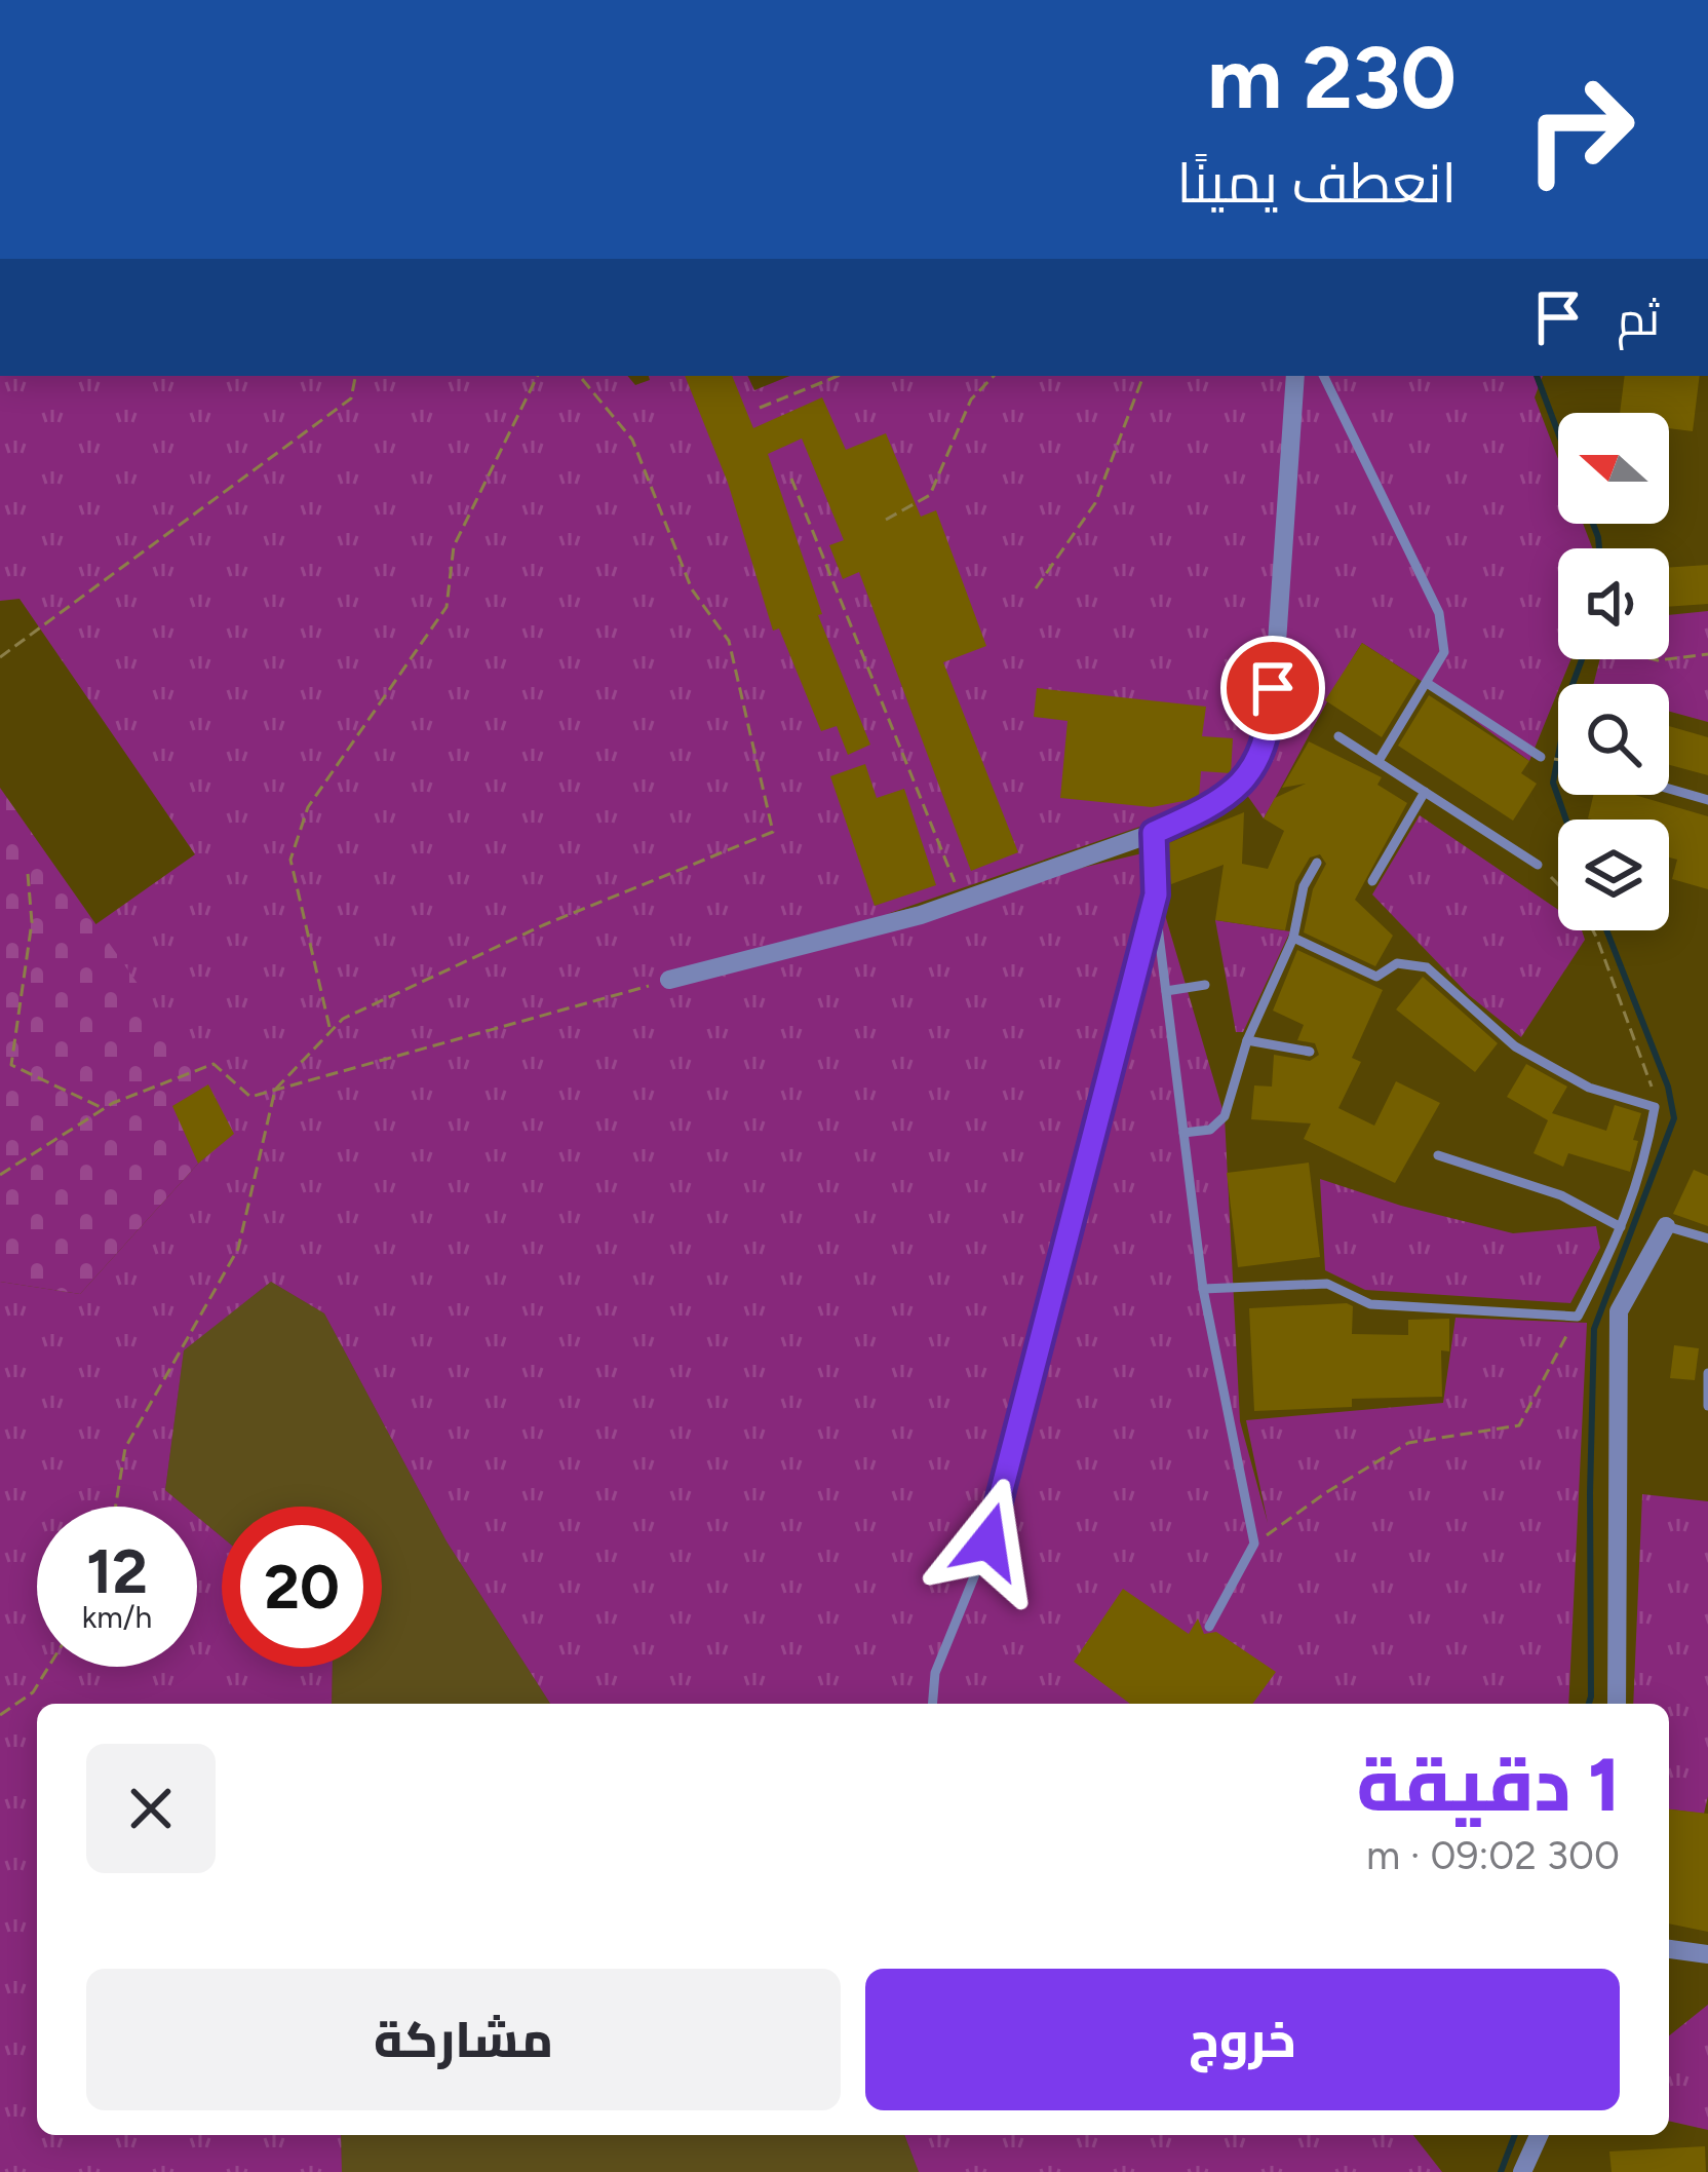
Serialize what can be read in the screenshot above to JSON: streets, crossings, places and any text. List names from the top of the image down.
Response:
{
  "north": "left",
  "page": {
    "turn": ["230 m", "انعطف يمينًا"],
    "then": "ثم",
    "speed": "12 km/h",
    "limit": "20",
    "heading": ["1 دقيقة", "300 m · 09:02"],
    "buttons": ["خروج", "مشاركة"]
  }
}
